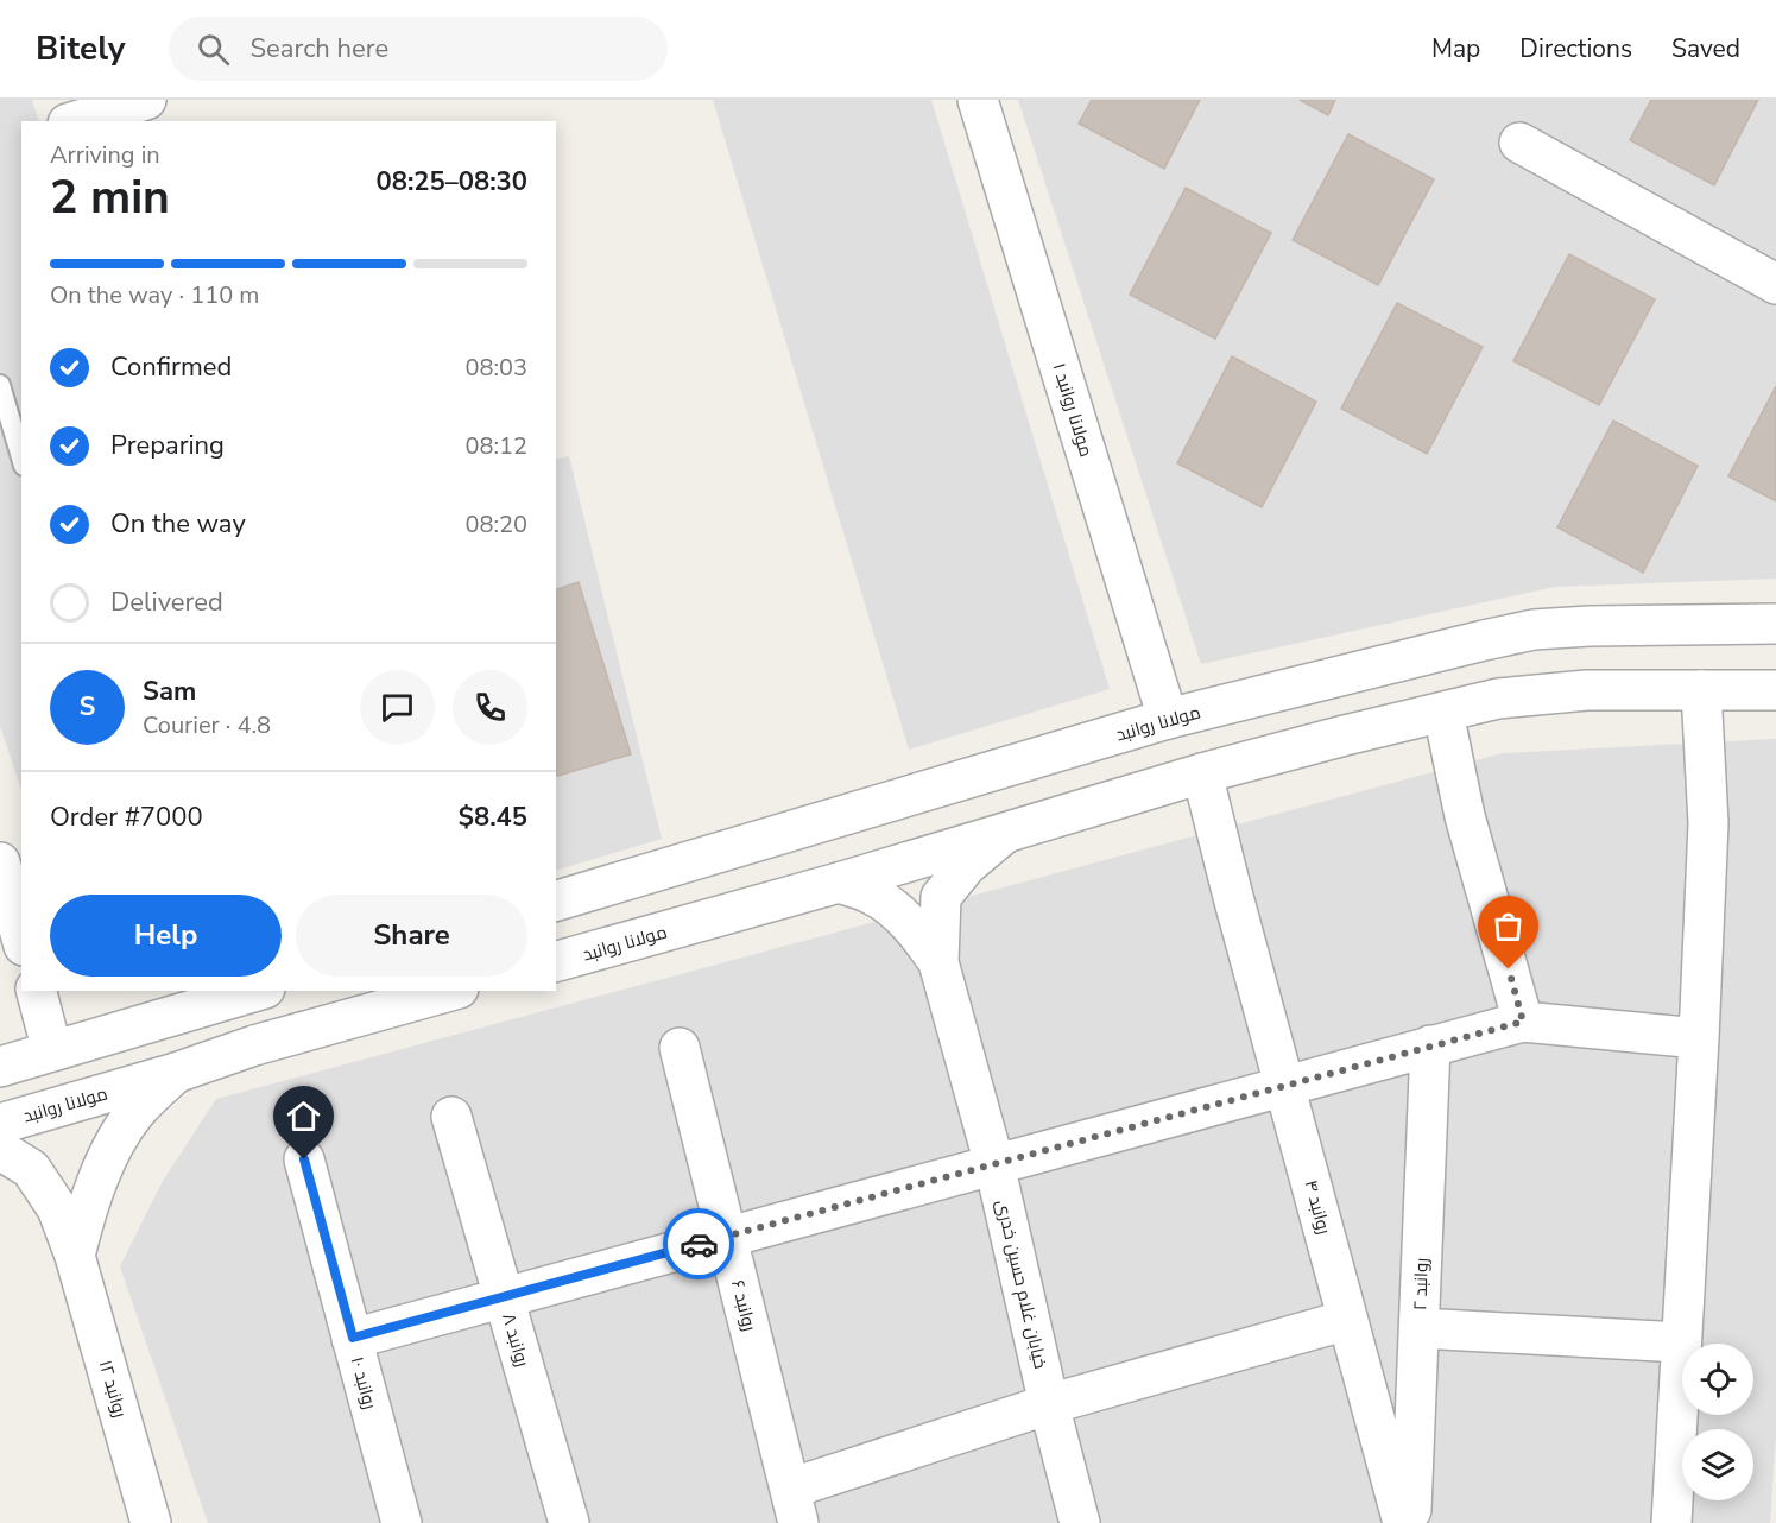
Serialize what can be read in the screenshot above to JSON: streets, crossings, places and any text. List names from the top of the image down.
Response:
{
  "streets": {
    "street": [
      "مولانا روانبد ۱",
      "مولانا روانبد",
      "روانبد ۴",
      "خیابان غلام حسین خدری",
      "روانبد ۲",
      "روانبد ۶",
      "روانبد ۸",
      "روانبد ۱۰",
      "روانبد ۱۲"
    ]
  },
  "crossings": [
    ["مولانا روانبد ۱", "مولانا روانبد"],
    ["مولانا روانبد", "روانبد ۴"]
  ],
  "page": {
    "header": "Bitely",
    "search": "Search here",
    "nav": ["Map", "Directions", "Saved"],
    "heading": ["2 min", "Arriving in", "08:25–08:30"],
    "panel": [
      "Sam",
      "Courier · 4.8",
      "Order #7000",
      "$8.45"
    ],
    "bar": "On the way · 110 m",
    "list": [
      ["Confirmed", "08:03"],
      ["Preparing", "08:12"],
      ["On the way", "08:20"],
      "Delivered"
    ],
    "round": "S",
    "buttons": ["Help", "Share"]
  }
}
